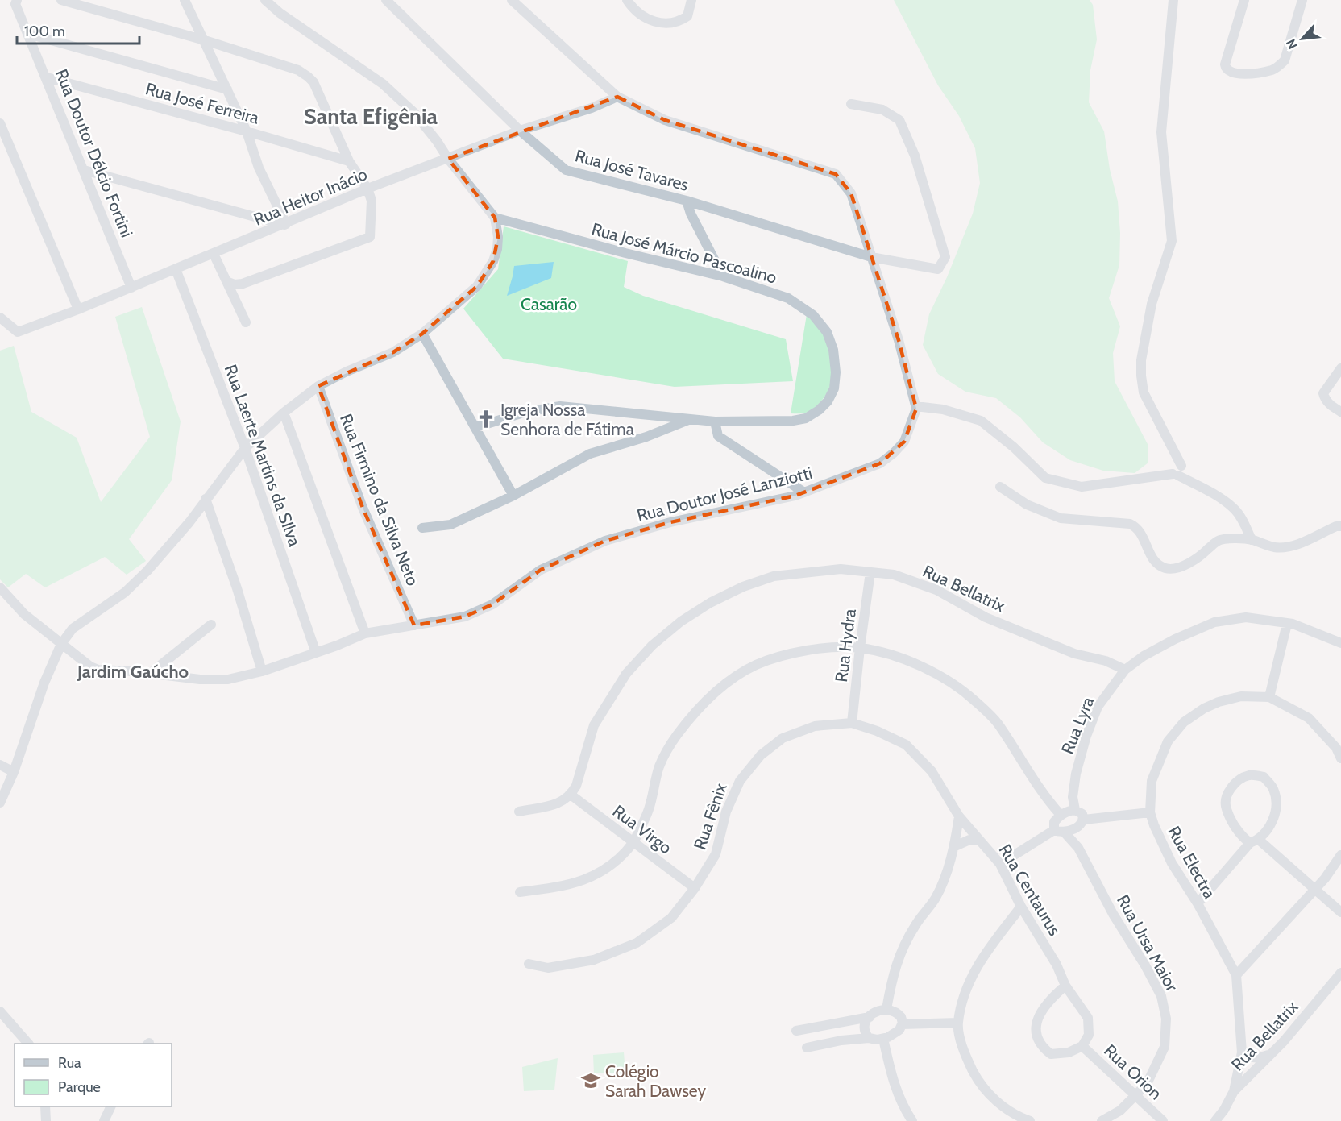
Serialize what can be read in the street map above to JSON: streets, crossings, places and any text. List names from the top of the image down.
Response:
{
  "streets": {
    "street": [
      "Rua José Ferreira",
      "Rua Doutor Délcio Fortini",
      "Rua José Tavares",
      "Rua Heitor Inácio",
      "Rua José Márcio Pascoalino",
      "Rua Laerte Martins da SIlva",
      "Rua Doutor José Lanziotti",
      "Rua Firmino da Silva Neto",
      "Rua Bellatrix",
      "Rua Hydra",
      "Rua Lyra",
      "Rua Fênix",
      "Rua Virgo",
      "Rua Electra",
      "Rua Centaurus",
      "Rua Ursa Maior",
      "Rua Orion"
    ]
  },
  "crossings": [
    ["Rua José Ferreira", "Rua Doutor Délcio Fortini"],
    ["Rua Doutor Délcio Fortini", "Rua Heitor Inácio"],
    ["Rua José Tavares", "Rua Heitor Inácio"],
    ["Rua Heitor Inácio", "Rua Laerte Martins da SIlva"],
    ["Rua Laerte Martins da SIlva", "Rua Doutor José Lanziotti"],
    ["Rua Doutor José Lanziotti", "Rua Firmino da Silva Neto"],
    ["Rua Bellatrix", "Rua Hydra"],
    ["Rua Bellatrix", "Rua Lyra"],
    ["Rua Bellatrix", "Rua Virgo"],
    ["Rua Bellatrix", "Rua Electra"],
    ["Rua Hydra", "Rua Fênix"],
    ["Rua Fênix", "Rua Virgo"],
    ["Rua Fênix", "Rua Centaurus"],
    ["Rua Centaurus", "Rua Orion"],
    ["Rua Ursa Maior", "Rua Orion"]
  ],
  "districts": ["Santa Efigênia", "Jardim Gaúcho"],
  "parks": ["Casarão"],
  "places": {
    "church": ["Igreja Nossa Senhora de Fátima"],
    "school or university": ["Colégio Sarah Dawsey"]
  },
  "legend": ["Rua", "Parque"],
  "scale_bar": "100 m",
  "north": "bottom left"
}
